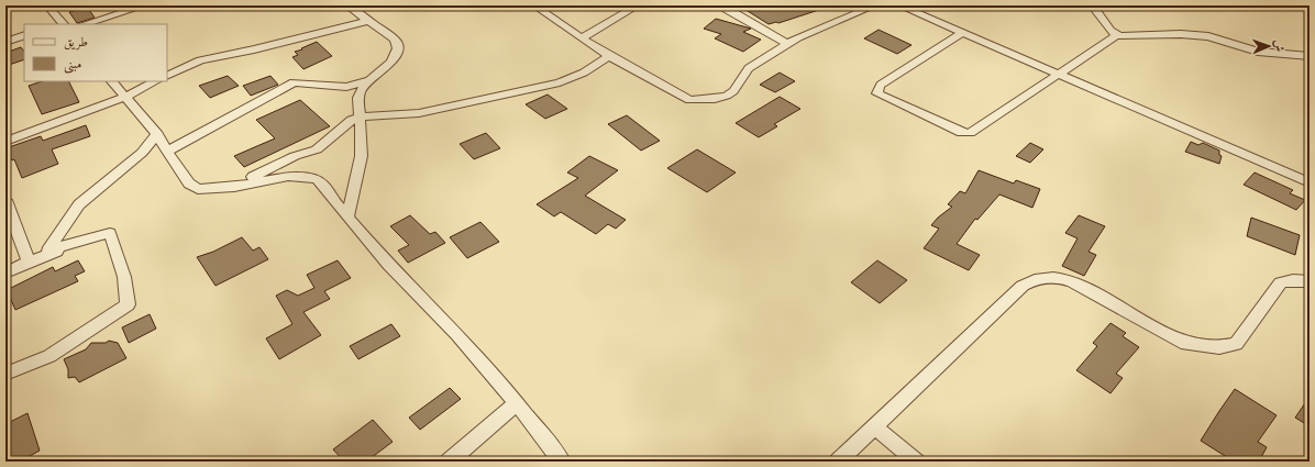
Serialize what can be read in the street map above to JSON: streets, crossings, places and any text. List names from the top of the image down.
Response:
{
  "legend": ["طريق", "مبنى"],
  "north": "right"
}
